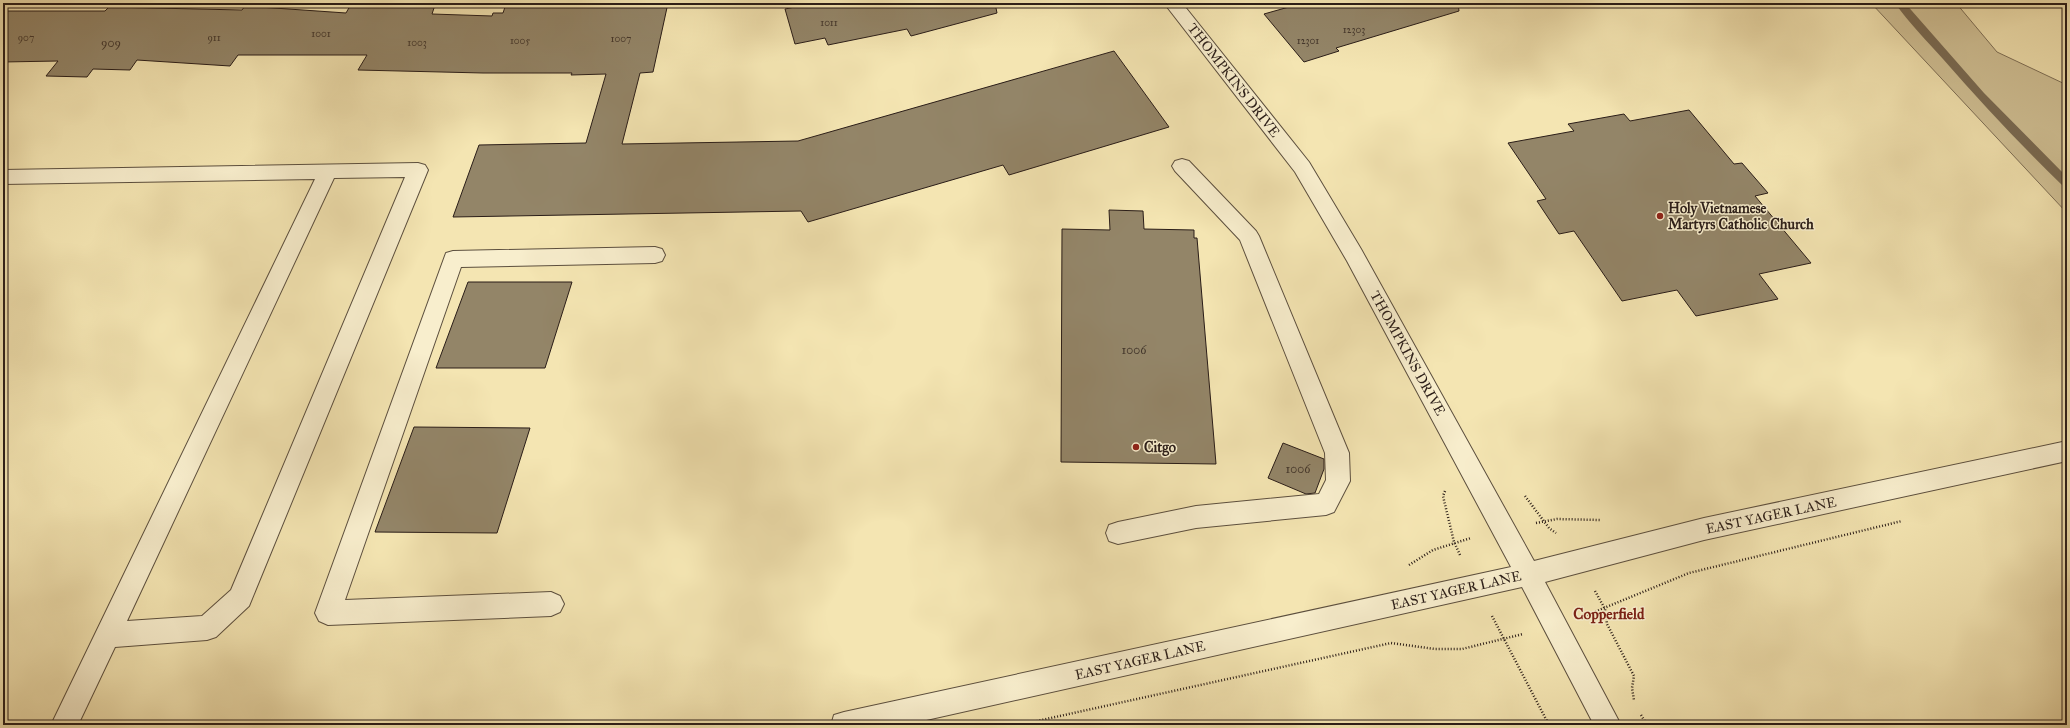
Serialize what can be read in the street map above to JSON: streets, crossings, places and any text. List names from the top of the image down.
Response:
{
  "streets": {
    "street": ["THOMPKINS DRIVE", "EAST YAGER LANE"]
  },
  "crossings": [
    ["THOMPKINS DRIVE", "EAST YAGER LANE"]
  ],
  "districts": ["Copperfield"],
  "places": ["Holy Vietnamese Martyrs Catholic Church", "Citgo"],
  "house_numbers": [
    "1011",
    "12303",
    "1001",
    "907",
    "911",
    "1007",
    "1005",
    "12301",
    "1003",
    "909",
    "1006",
    "1006"
  ]
}
